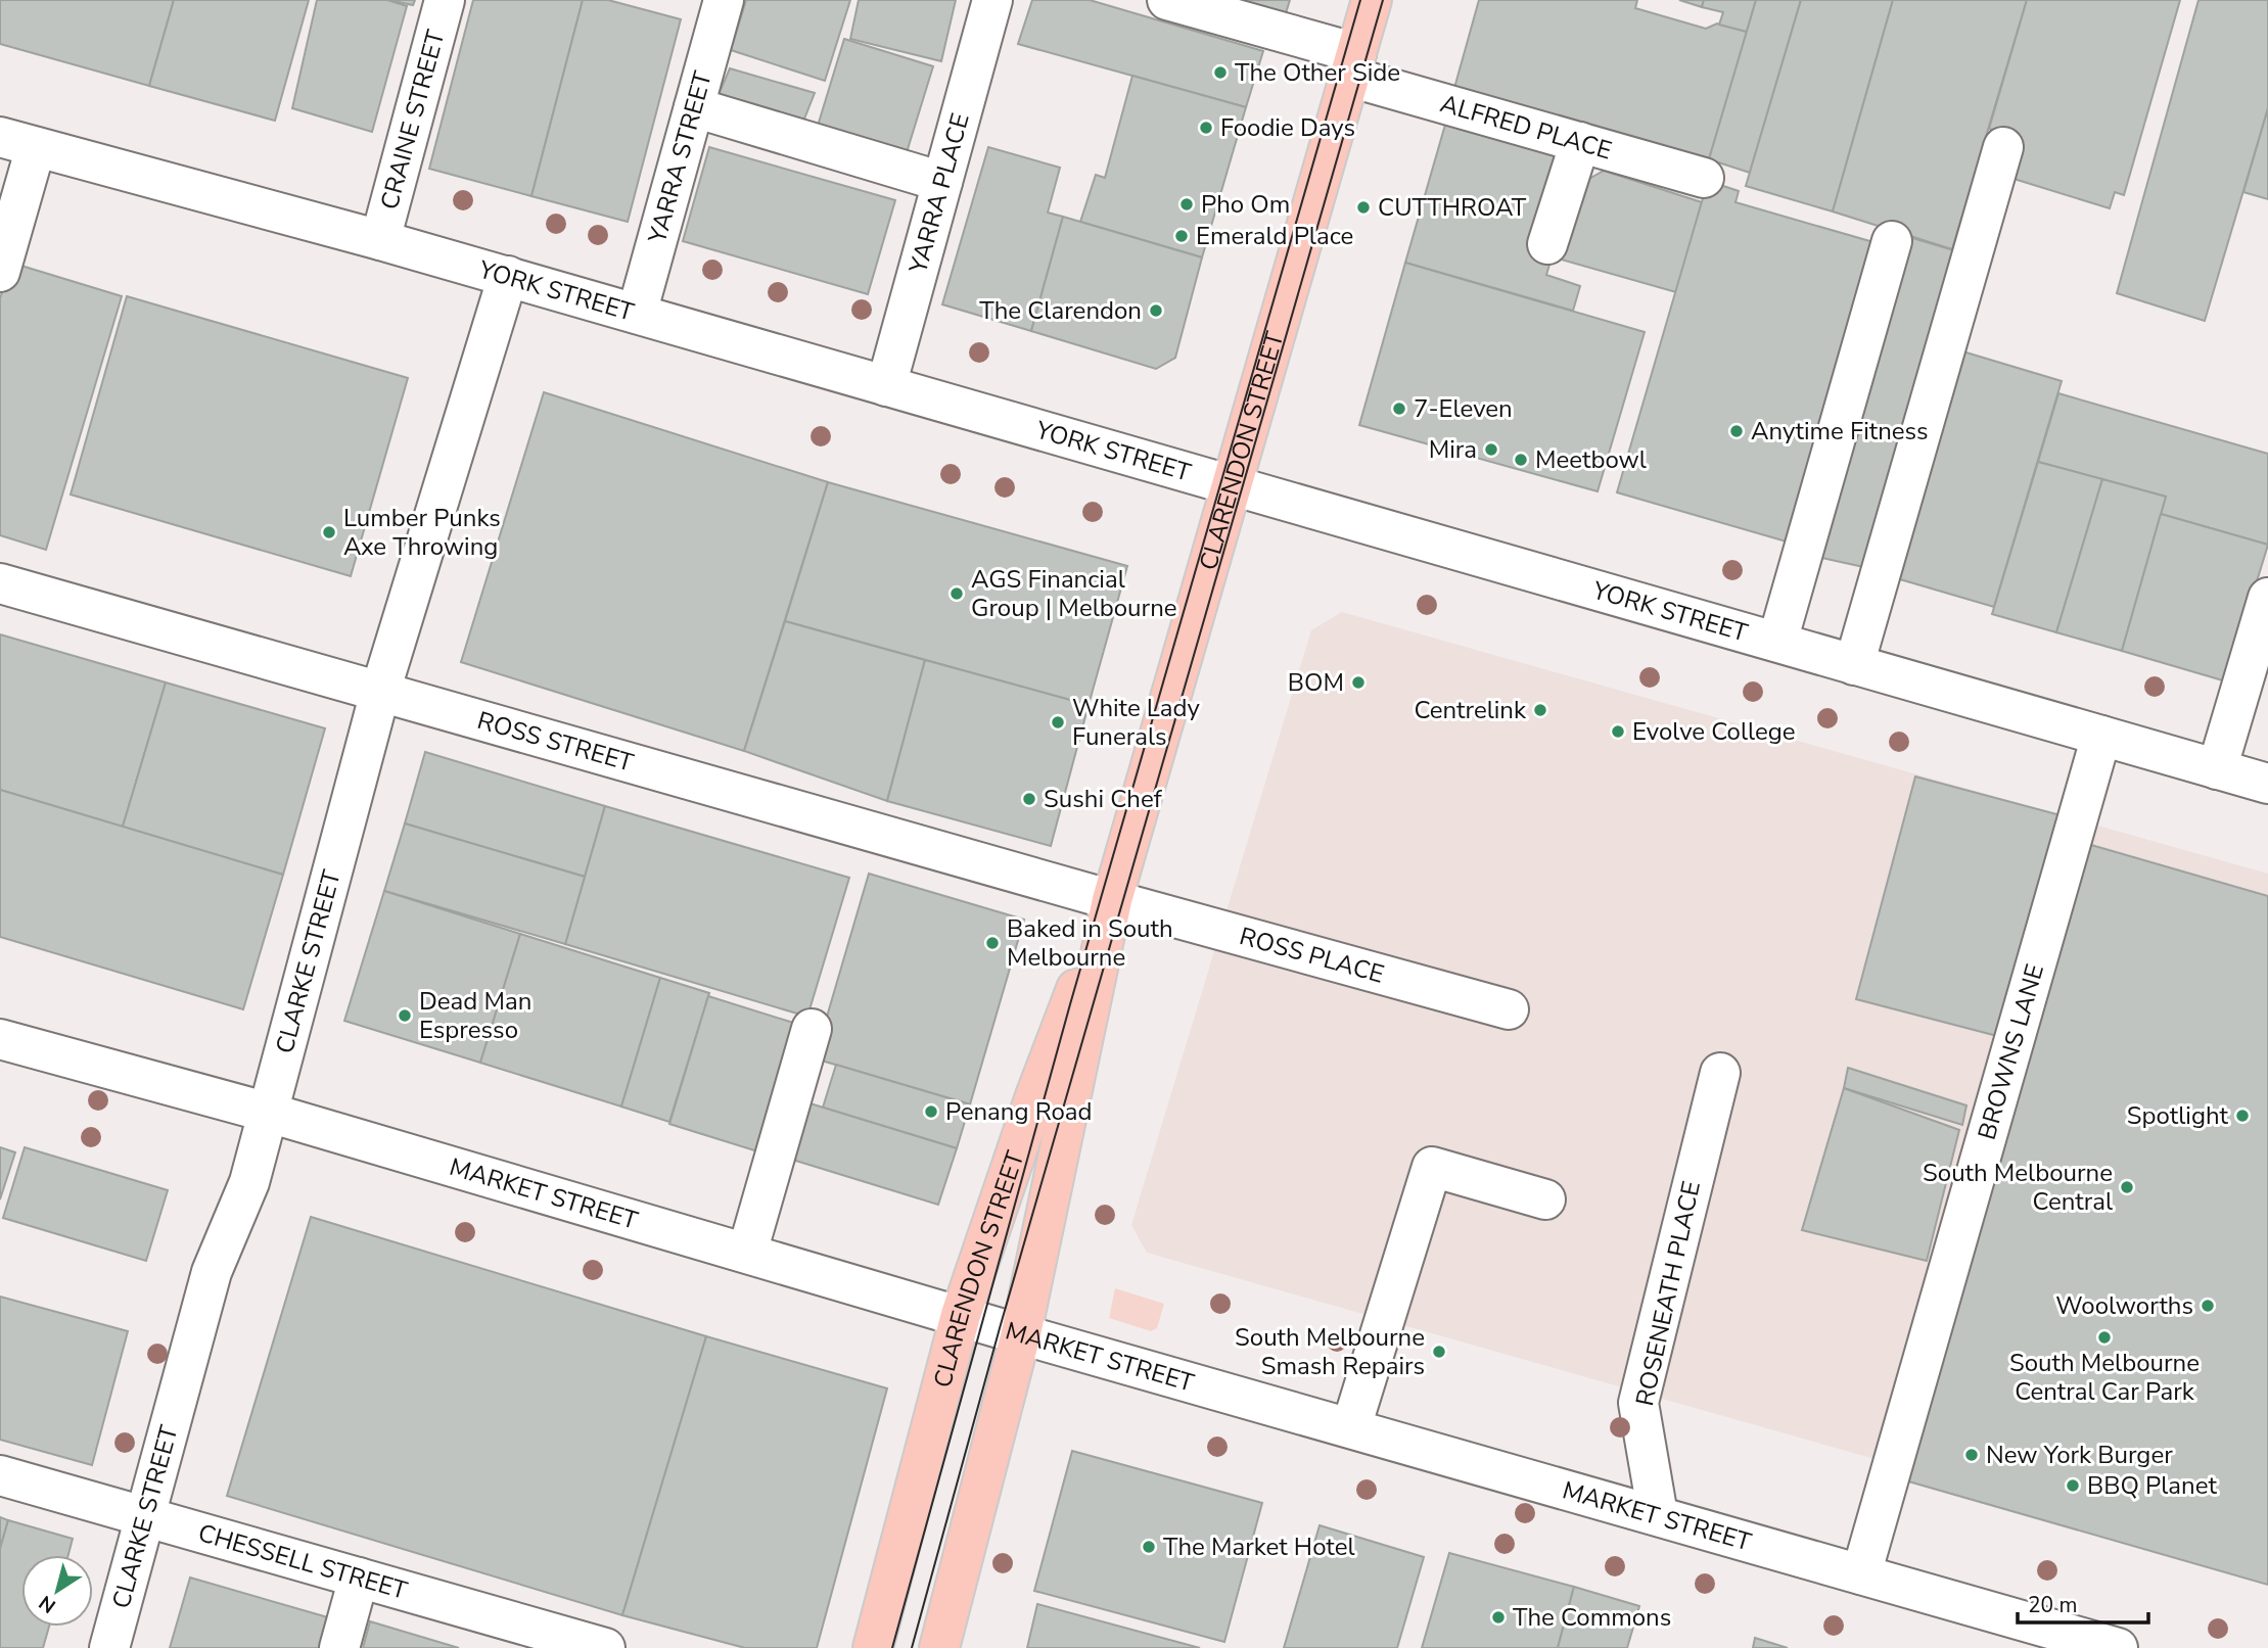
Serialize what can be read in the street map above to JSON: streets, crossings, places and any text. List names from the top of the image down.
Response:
{
  "streets": {
    "main road": ["CLARENDON STREET"],
    "street": [
      "CRAINE STREET",
      "ALFRED PLACE",
      "YARRA STREET",
      "YARRA PLACE",
      "YORK STREET",
      "ROSS STREET",
      "ROSS PLACE",
      "CLARKE STREET",
      "BROWNS LANE",
      "MARKET STREET",
      "ROSENEATH PLACE",
      "CHESSELL STREET"
    ]
  },
  "crossings": [
    ["CRAINE STREET", "YORK STREET"],
    ["ALFRED PLACE", "CLARENDON STREET"],
    ["YARRA STREET", "YORK STREET"],
    ["YARRA PLACE", "YORK STREET"],
    ["YORK STREET", "CLARENDON STREET"],
    ["YORK STREET", "CLARKE STREET"],
    ["YORK STREET", "BROWNS LANE"],
    ["CLARENDON STREET", "ROSS STREET"],
    ["CLARENDON STREET", "ROSS PLACE"],
    ["CLARENDON STREET", "MARKET STREET"],
    ["ROSS STREET", "ROSS PLACE"],
    ["ROSS STREET", "CLARKE STREET"],
    ["CLARKE STREET", "MARKET STREET"],
    ["CLARKE STREET", "CHESSELL STREET"],
    ["BROWNS LANE", "MARKET STREET"],
    ["MARKET STREET", "ROSENEATH PLACE"]
  ],
  "places": [
    "The Other Side",
    "Foodie Days",
    "Pho Om",
    "CUTTHROAT",
    "Emerald Place",
    "The Clarendon",
    "7-Eleven",
    "Anytime Fitness",
    "Mira",
    "Meetbowl",
    "Lumber Punks Axe Throwing",
    "AGS Financial Group | Melbourne",
    "BOM",
    "Centrelink",
    "White Lady Funerals",
    "Evolve College",
    "Sushi Chef",
    "Baked in South Melbourne",
    "Dead Man Espresso",
    "Penang Road",
    "Spotlight",
    "South Melbourne Central",
    "Woolworths",
    "South Melbourne Central Car Park",
    "South Melbourne Smash Repairs",
    "New York Burger",
    "BBQ Planet",
    "The Market Hotel",
    "The Commons"
  ],
  "scale_bar": "20 m",
  "north": "bottom left"
}
